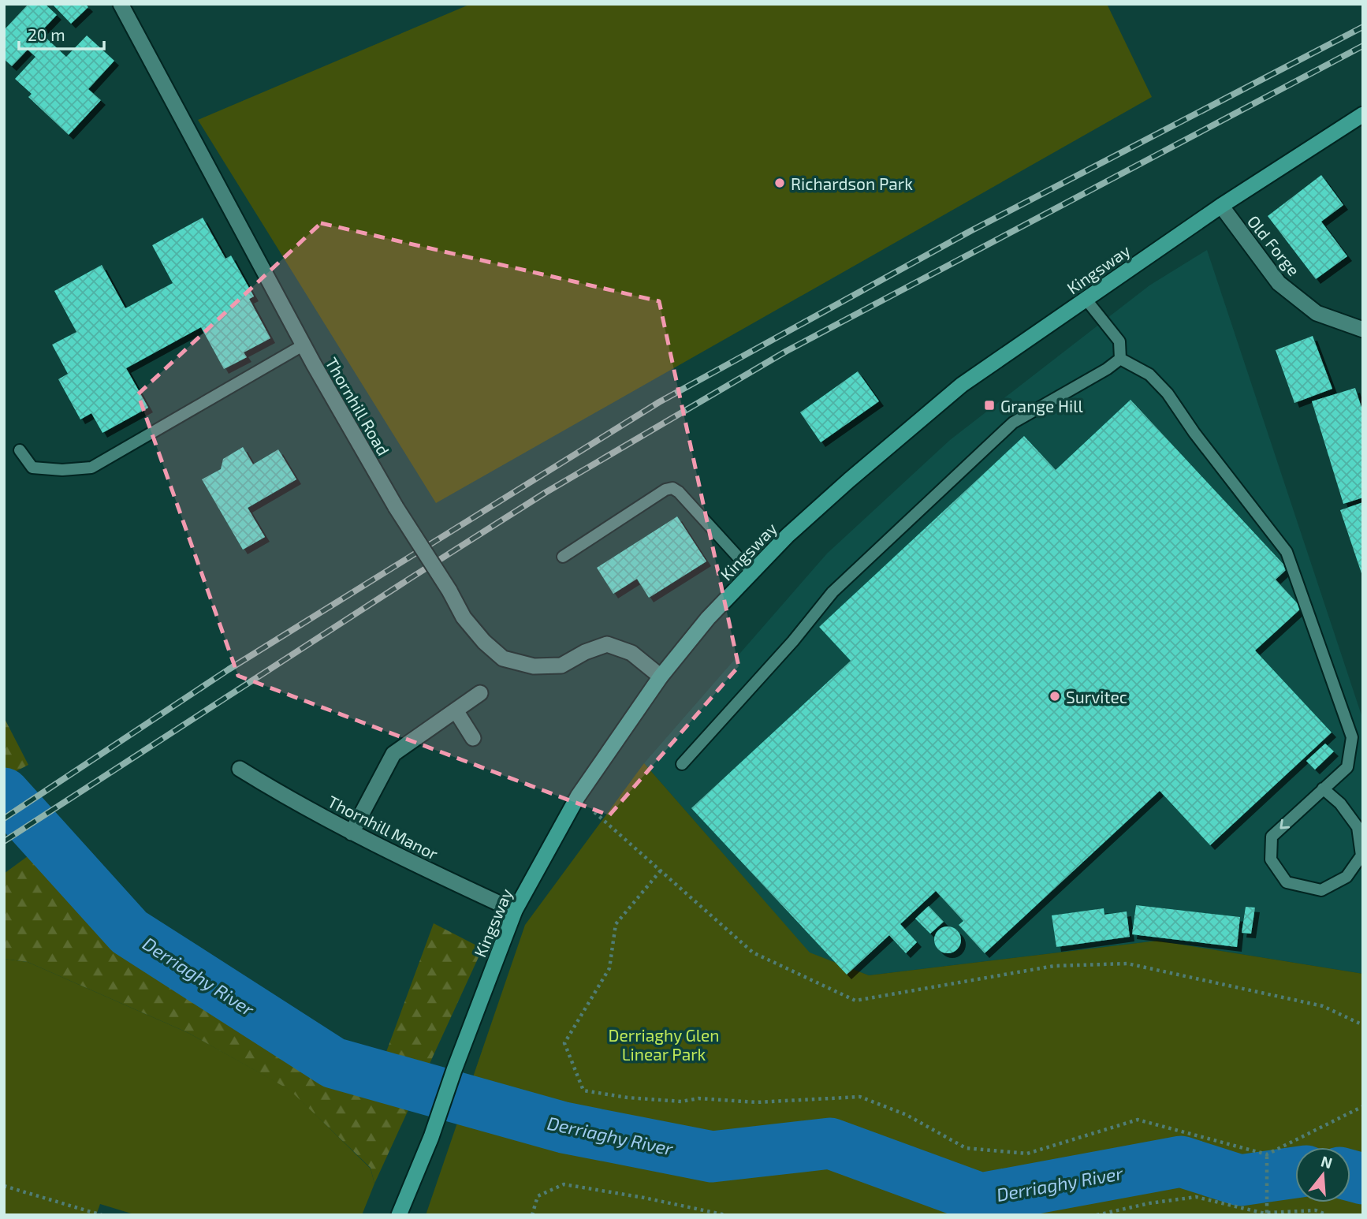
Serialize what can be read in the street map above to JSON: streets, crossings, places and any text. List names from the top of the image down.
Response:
{
  "streets": {
    "main road": ["Kingsway"],
    "street": ["Old Forge", "Thornhill Road", "Thornhill Manor"]
  },
  "crossings": [
    ["Old Forge", "Kingsway"],
    ["Kingsway", "Thornhill Road"],
    ["Kingsway", "Thornhill Manor"]
  ],
  "water": ["Derriaghy River"],
  "parks": ["Derriaghy Glen Linear Park"],
  "places": {
    "other": ["Richardson Park", "Survitec"],
    "transit": ["Grange Hill"]
  },
  "scale_bar": "20 m",
  "north": "top"
}
